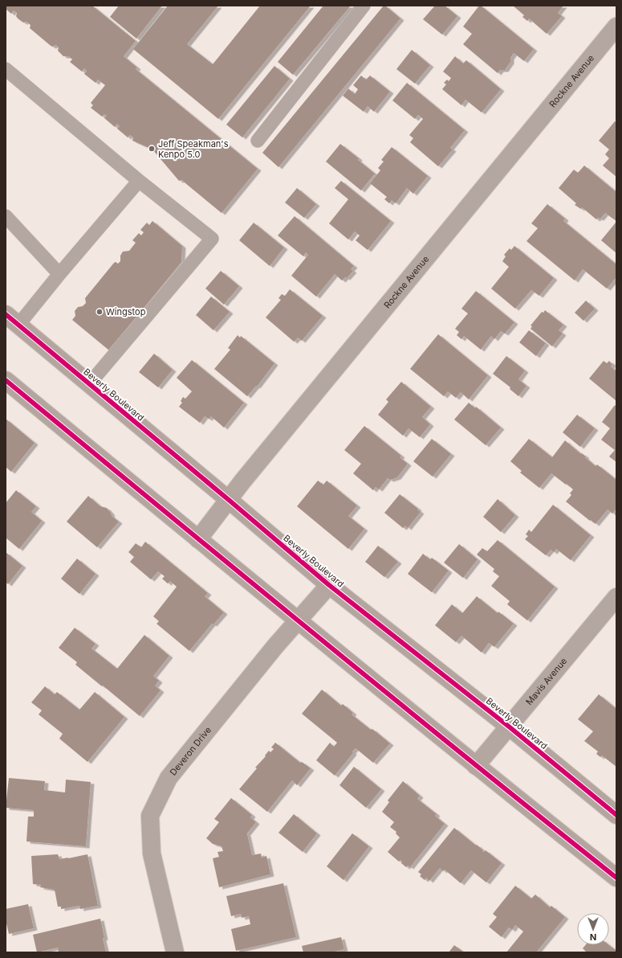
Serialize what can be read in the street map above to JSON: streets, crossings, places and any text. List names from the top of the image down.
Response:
{
  "streets": {
    "main road": ["Beverly Boulevard"],
    "street": ["Rockne Avenue", "Mavis Avenue", "Deveron Drive"]
  },
  "crossings": [
    ["Rockne Avenue", "Beverly Boulevard"],
    ["Beverly Boulevard", "Mavis Avenue"],
    ["Beverly Boulevard", "Deveron Drive"]
  ],
  "places": ["Jeff Speakman's Kenpo 5.0", "Wingstop"],
  "north": "bottom"
}
